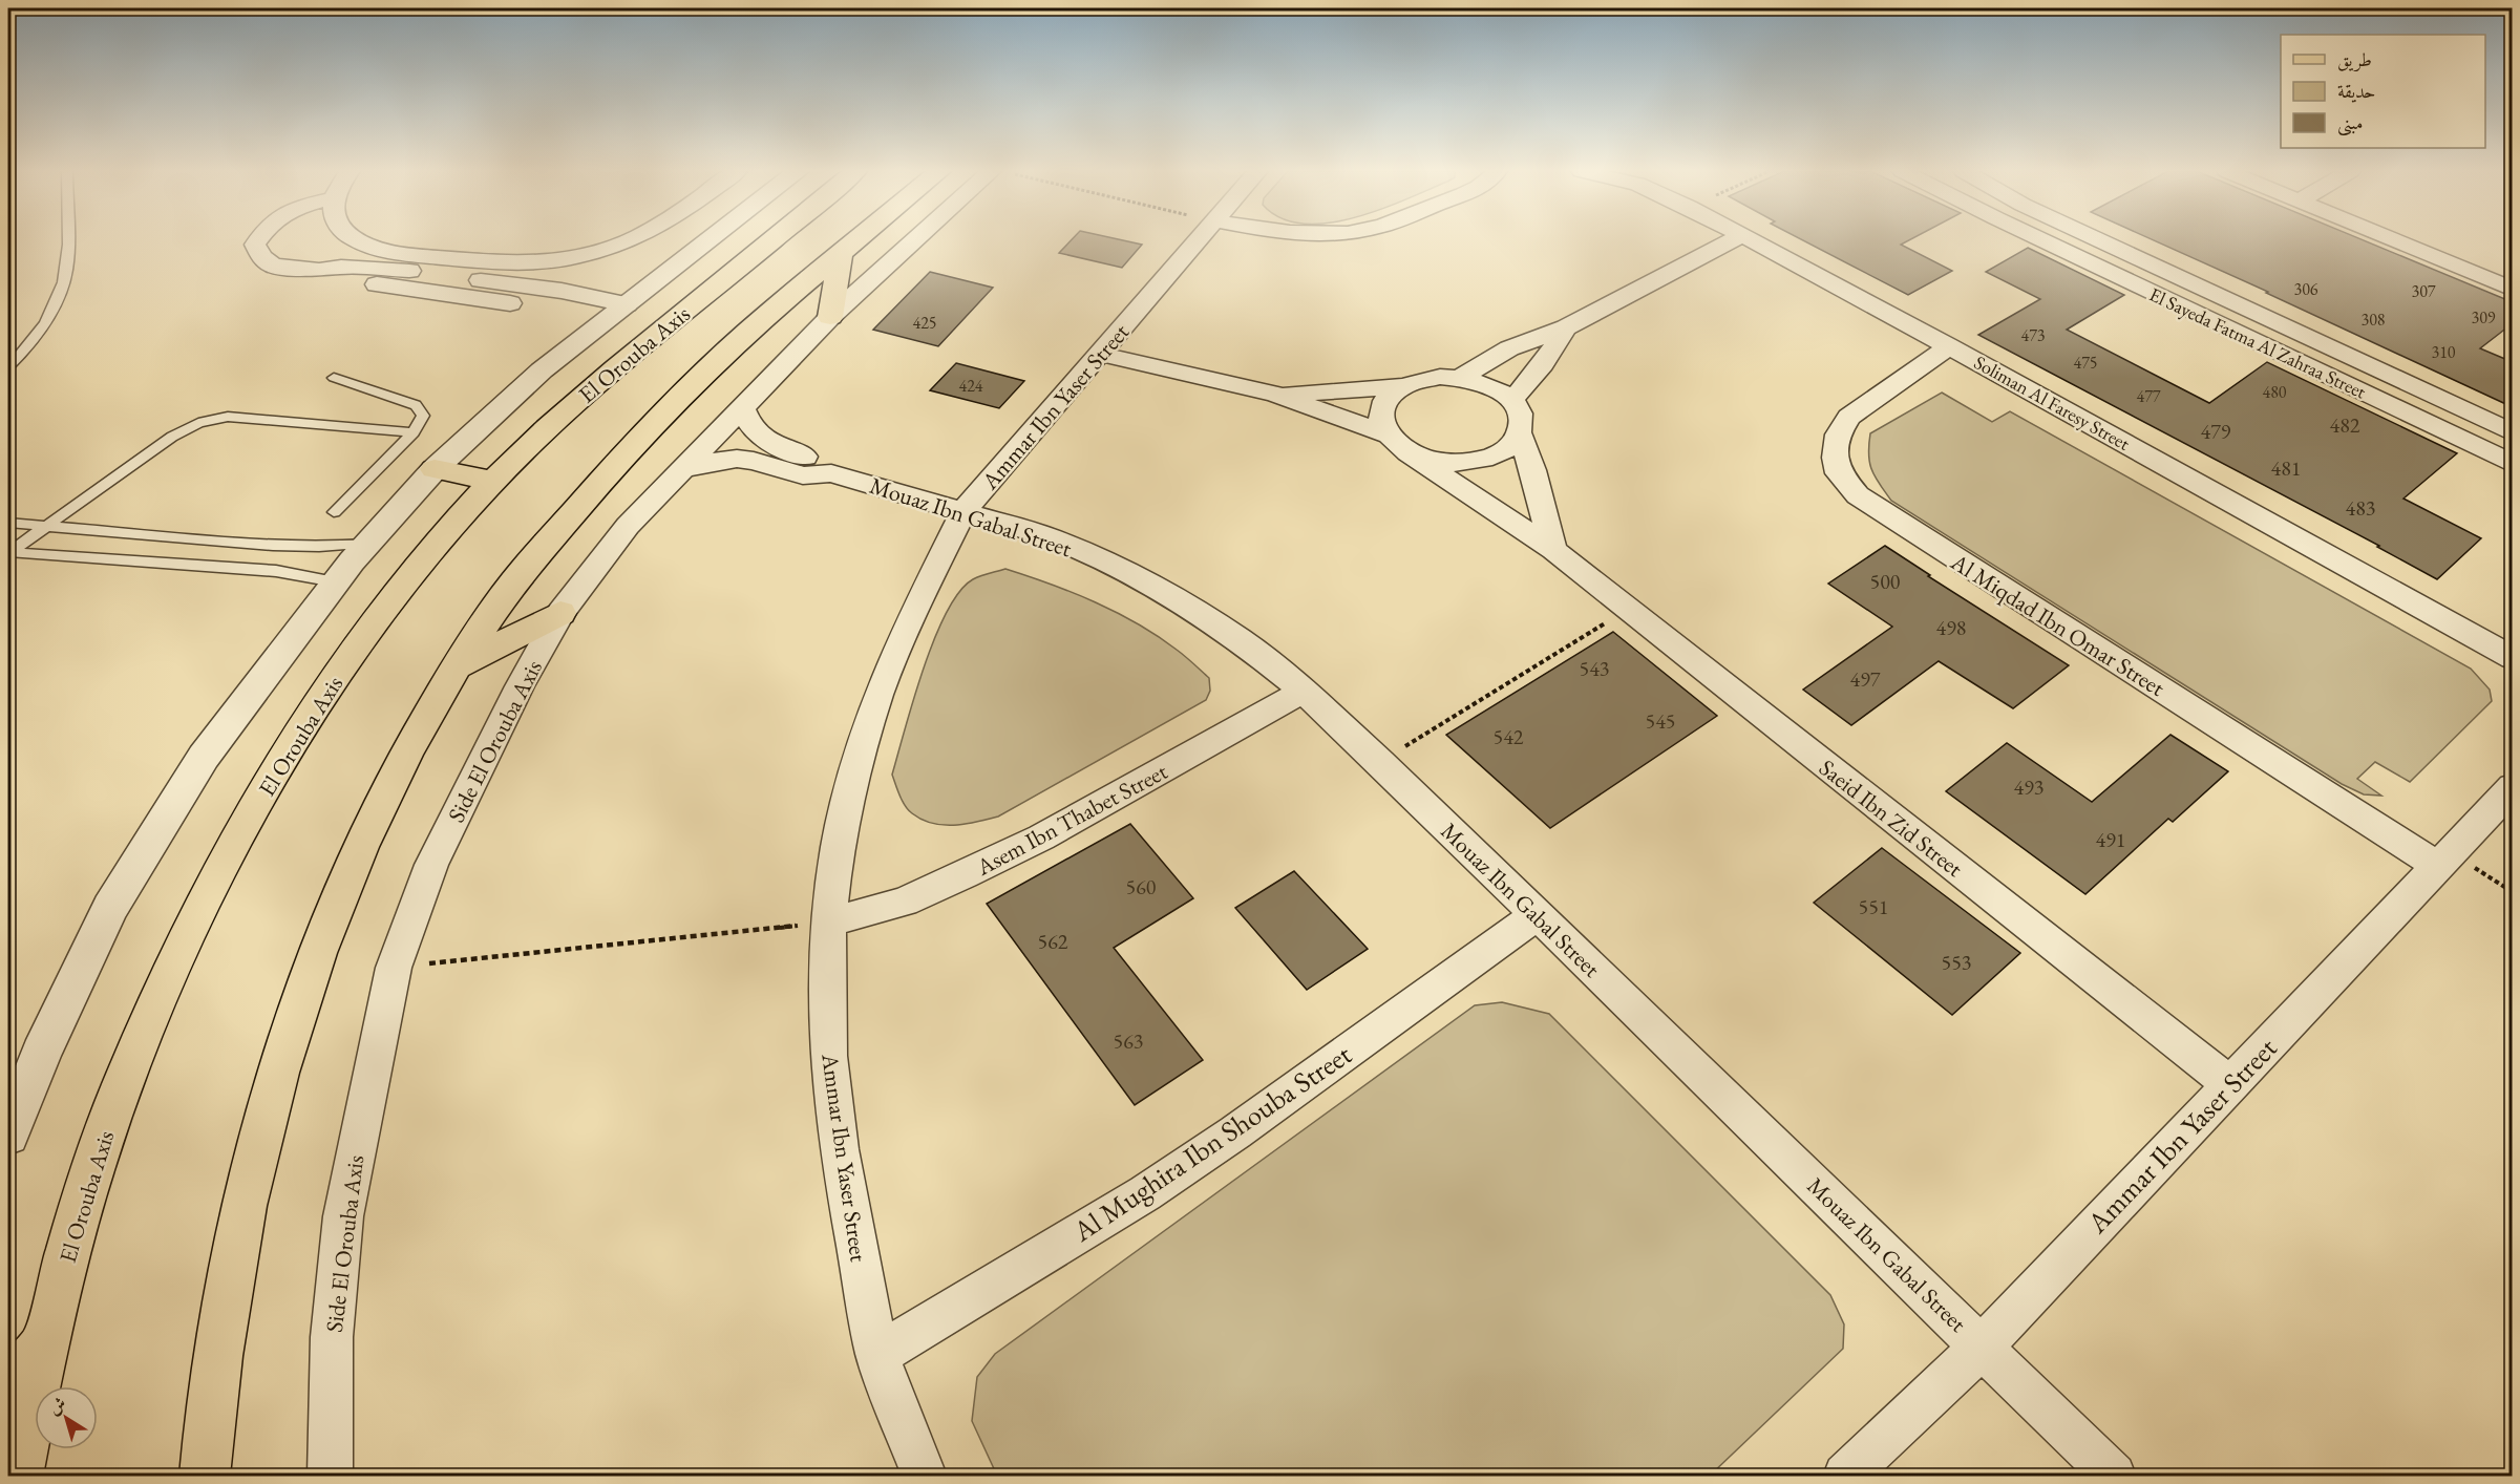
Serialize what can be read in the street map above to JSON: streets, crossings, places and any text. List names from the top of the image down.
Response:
{
  "streets": {
    "main road": ["El Orouba Axis"],
    "street": [
      "El Sayeda Fatma Al Zahraa Street",
      "Soliman Al Faresy Street",
      "Ammar Ibn Yaser Street",
      "Mouaz Ibn Gabal Street",
      "Al Miqdad Ibn Omar Street",
      "Side El Orouba Axis",
      "Saeid Ibn Zid Street",
      "Asem Ibn Thabet Street",
      "Al Mughira Ibn Shouba Street"
    ]
  },
  "crossings": [
    ["Soliman Al Faresy Street", "Al Miqdad Ibn Omar Street"],
    ["Ammar Ibn Yaser Street", "Mouaz Ibn Gabal Street"],
    ["Ammar Ibn Yaser Street", "Al Miqdad Ibn Omar Street"],
    ["Ammar Ibn Yaser Street", "Saeid Ibn Zid Street"],
    ["Ammar Ibn Yaser Street", "Asem Ibn Thabet Street"],
    ["Ammar Ibn Yaser Street", "Al Mughira Ibn Shouba Street"],
    ["Mouaz Ibn Gabal Street", "Side El Orouba Axis"],
    ["Mouaz Ibn Gabal Street", "Asem Ibn Thabet Street"],
    ["Mouaz Ibn Gabal Street", "Al Mughira Ibn Shouba Street"]
  ],
  "house_numbers": [
    "306",
    "307",
    "309",
    "308",
    "425",
    "473",
    "310",
    "475",
    "424",
    "480",
    "477",
    "482",
    "479",
    "481",
    "483",
    "500",
    "498",
    "543",
    "497",
    "545",
    "542",
    "493",
    "491",
    "560",
    "551",
    "562",
    "553",
    "563"
  ],
  "legend": ["طريق", "حديقة", "مبنى"],
  "north": "top left"
}
